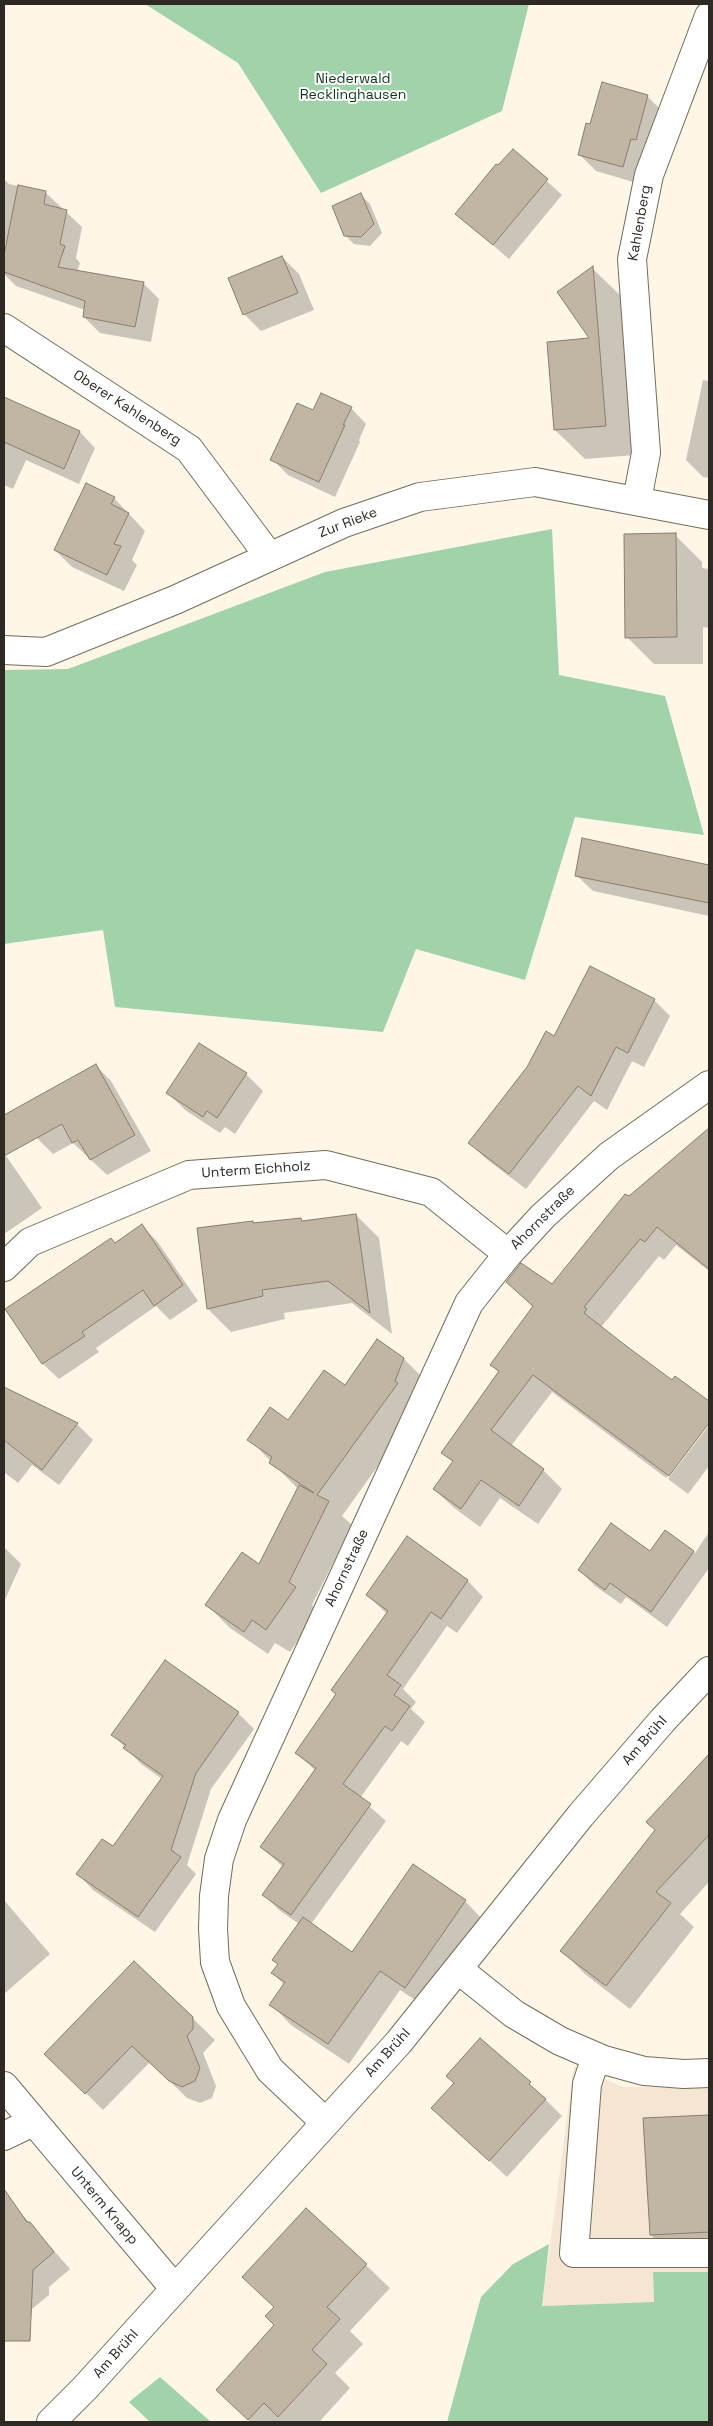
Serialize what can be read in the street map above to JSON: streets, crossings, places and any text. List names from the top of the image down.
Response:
{
  "streets": {
    "street": [
      "Kahlenberg",
      "Oberer Kahlenberg",
      "Zur Rieke",
      "Unterm Eichholz",
      "Ahornstraße",
      "Am Brühl",
      "Unterm Knapp"
    ]
  },
  "crossings": [
    ["Kahlenberg", "Zur Rieke"],
    ["Oberer Kahlenberg", "Zur Rieke"],
    ["Unterm Eichholz", "Ahornstraße"],
    ["Ahornstraße", "Am Brühl"],
    ["Am Brühl", "Unterm Knapp"]
  ],
  "parks": ["Niederwald Recklinghausen"]
}
